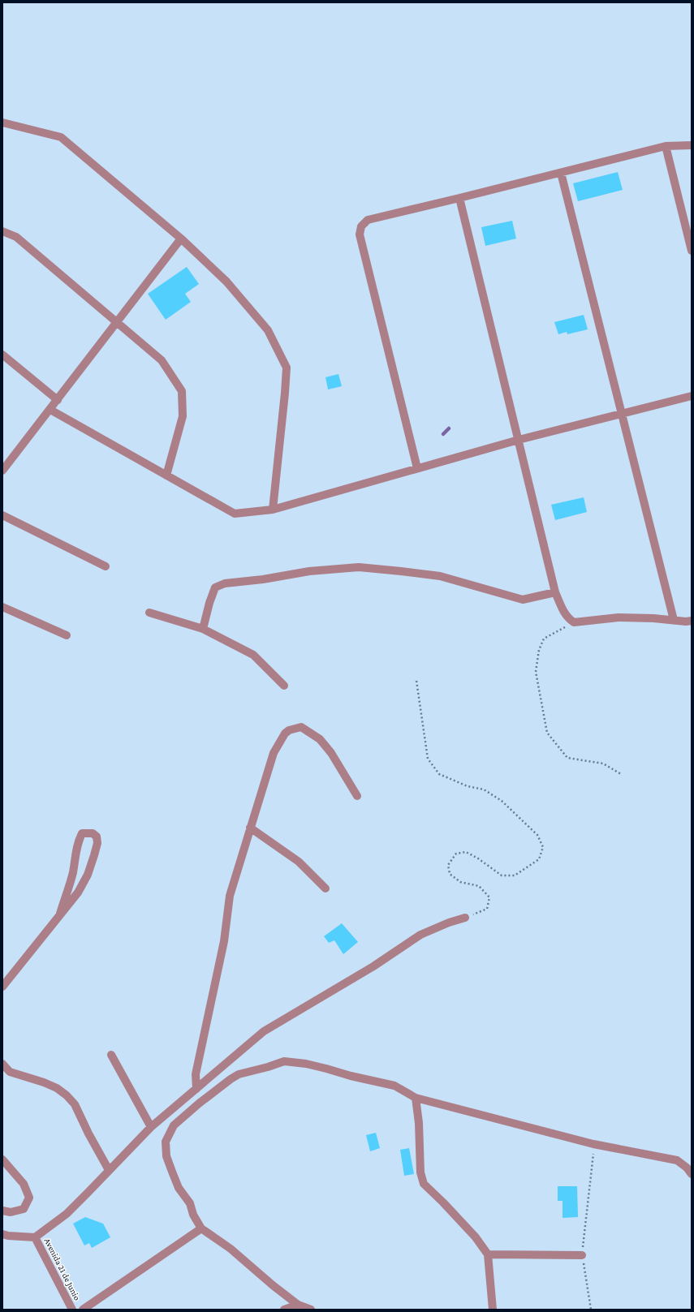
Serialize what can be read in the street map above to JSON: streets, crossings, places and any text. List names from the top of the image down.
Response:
{
  "streets": {
    "street": ["Avenida 21 de Junio"]
  }
}
